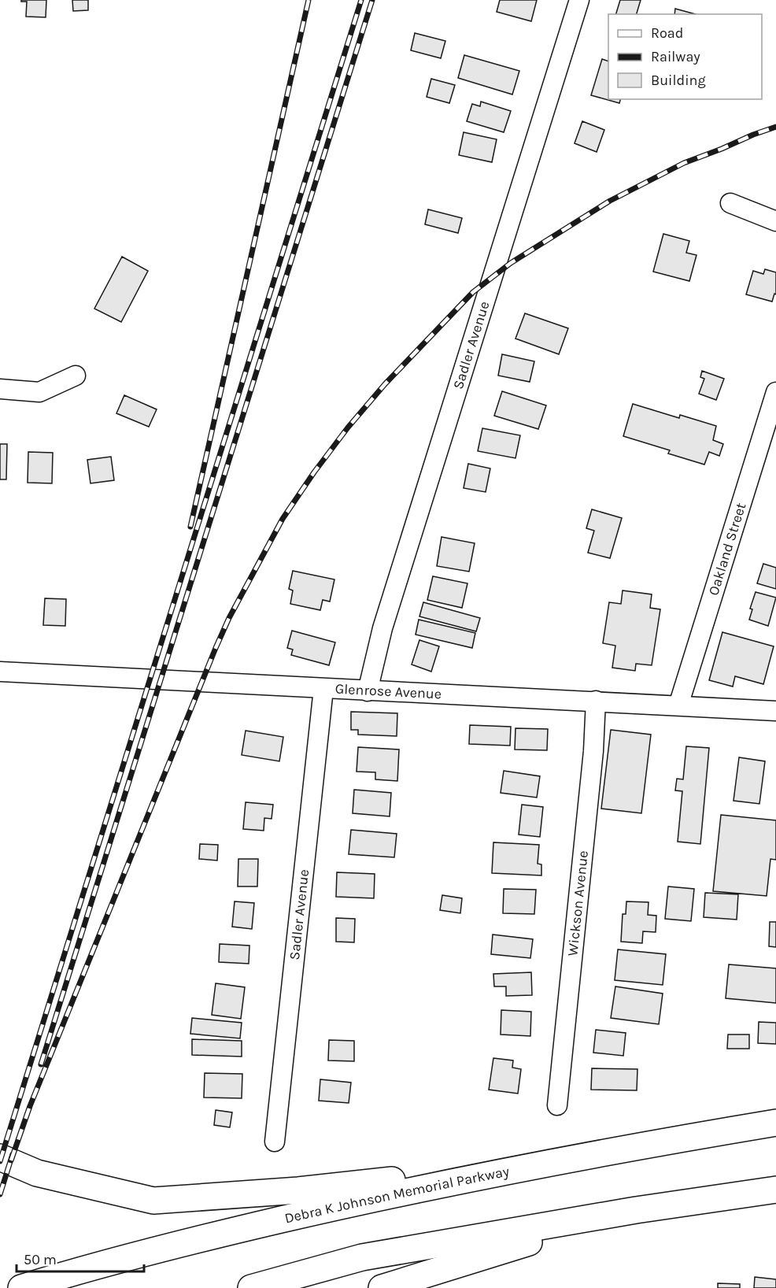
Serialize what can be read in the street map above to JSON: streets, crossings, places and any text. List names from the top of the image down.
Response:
{
  "streets": {
    "highway": ["Debra K Johnson Memorial Parkway"],
    "street": [
      "Sadler Avenue",
      "Oakland Street",
      "Glenrose Avenue",
      "Wickson Avenue"
    ]
  },
  "crossings": [
    ["Sadler Avenue", "Glenrose Avenue"],
    ["Oakland Street", "Glenrose Avenue"],
    ["Glenrose Avenue", "Wickson Avenue"]
  ],
  "legend": ["Road", "Railway", "Building"],
  "scale_bar": "50 m"
}
